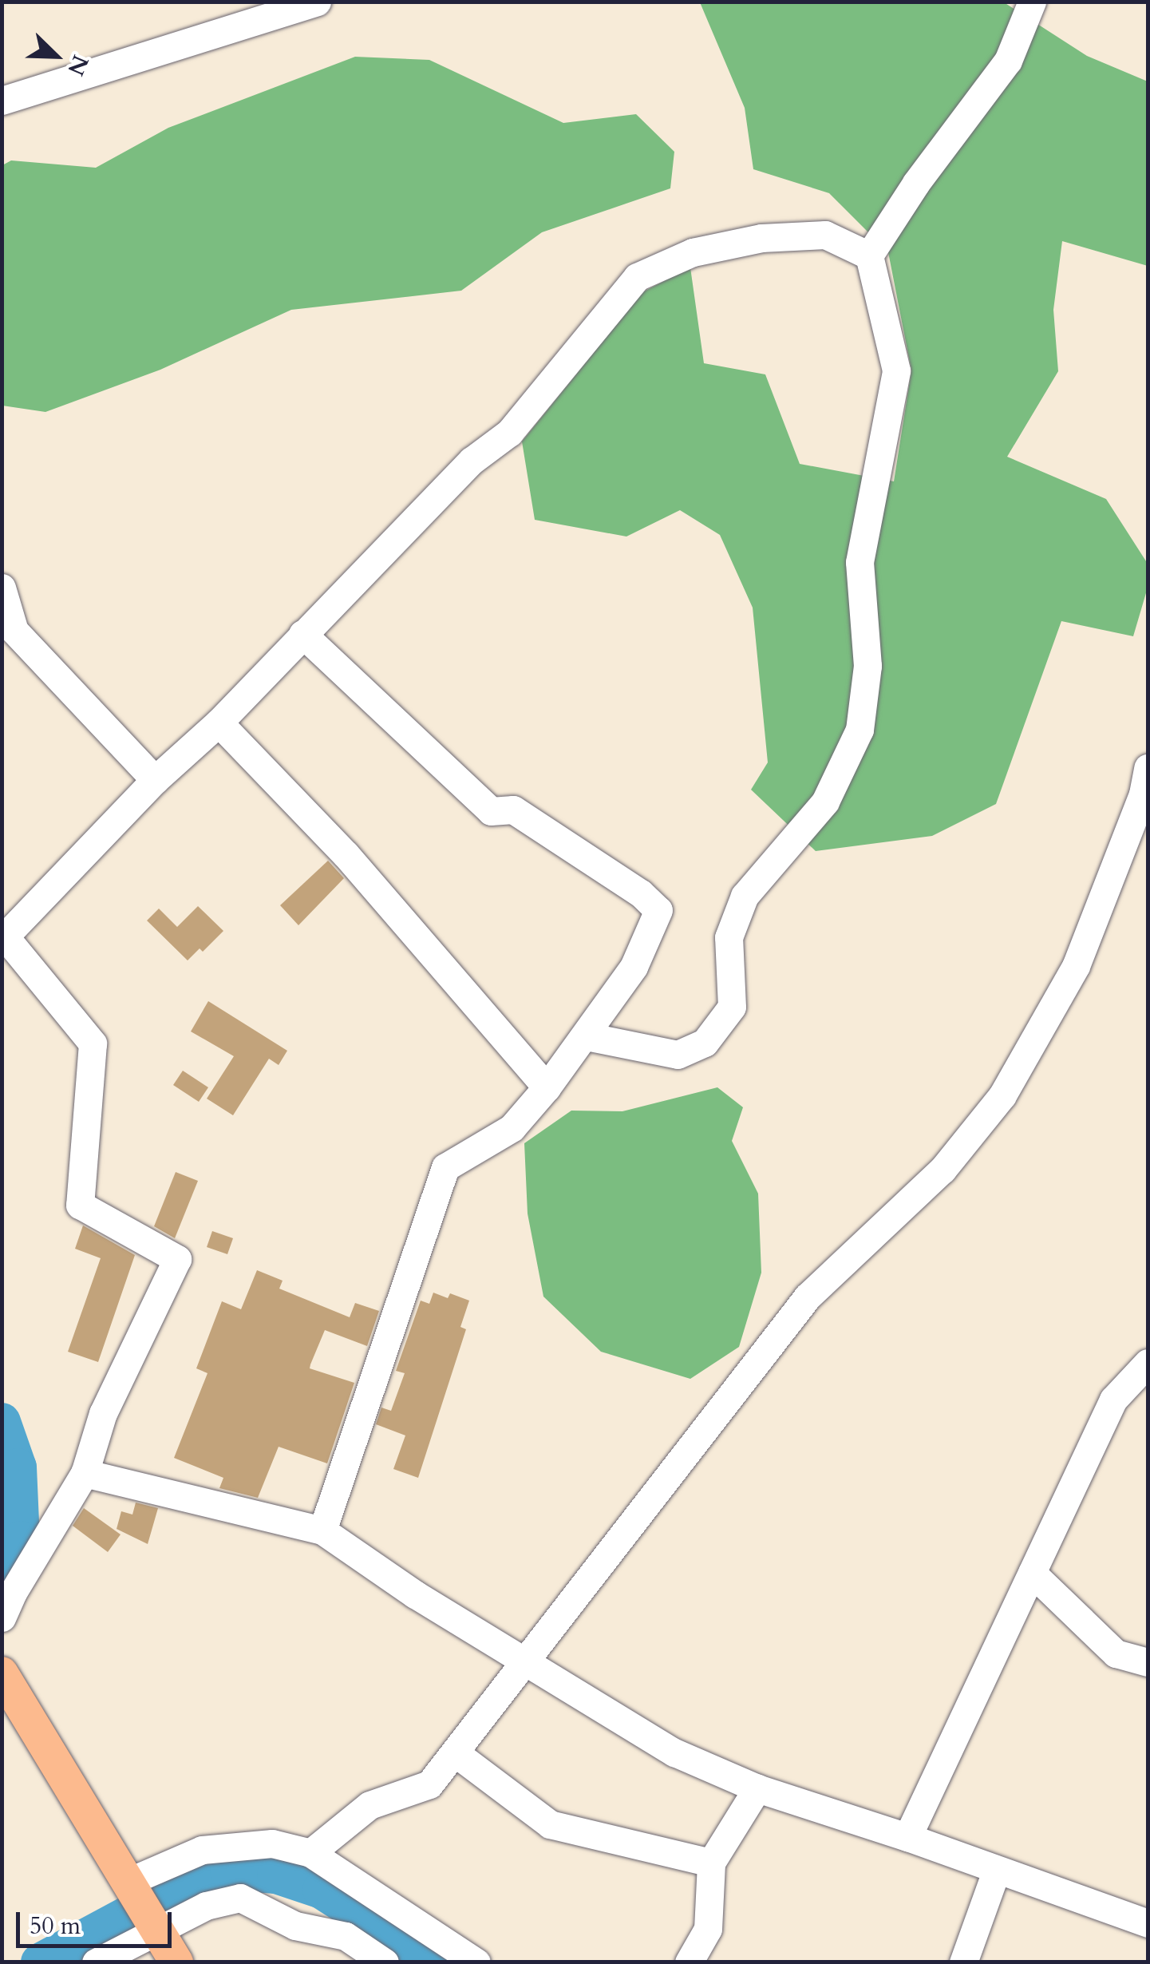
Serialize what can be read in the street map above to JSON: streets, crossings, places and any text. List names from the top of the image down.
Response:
{
  "scale_bar": "50 m",
  "north": "bottom right"
}
